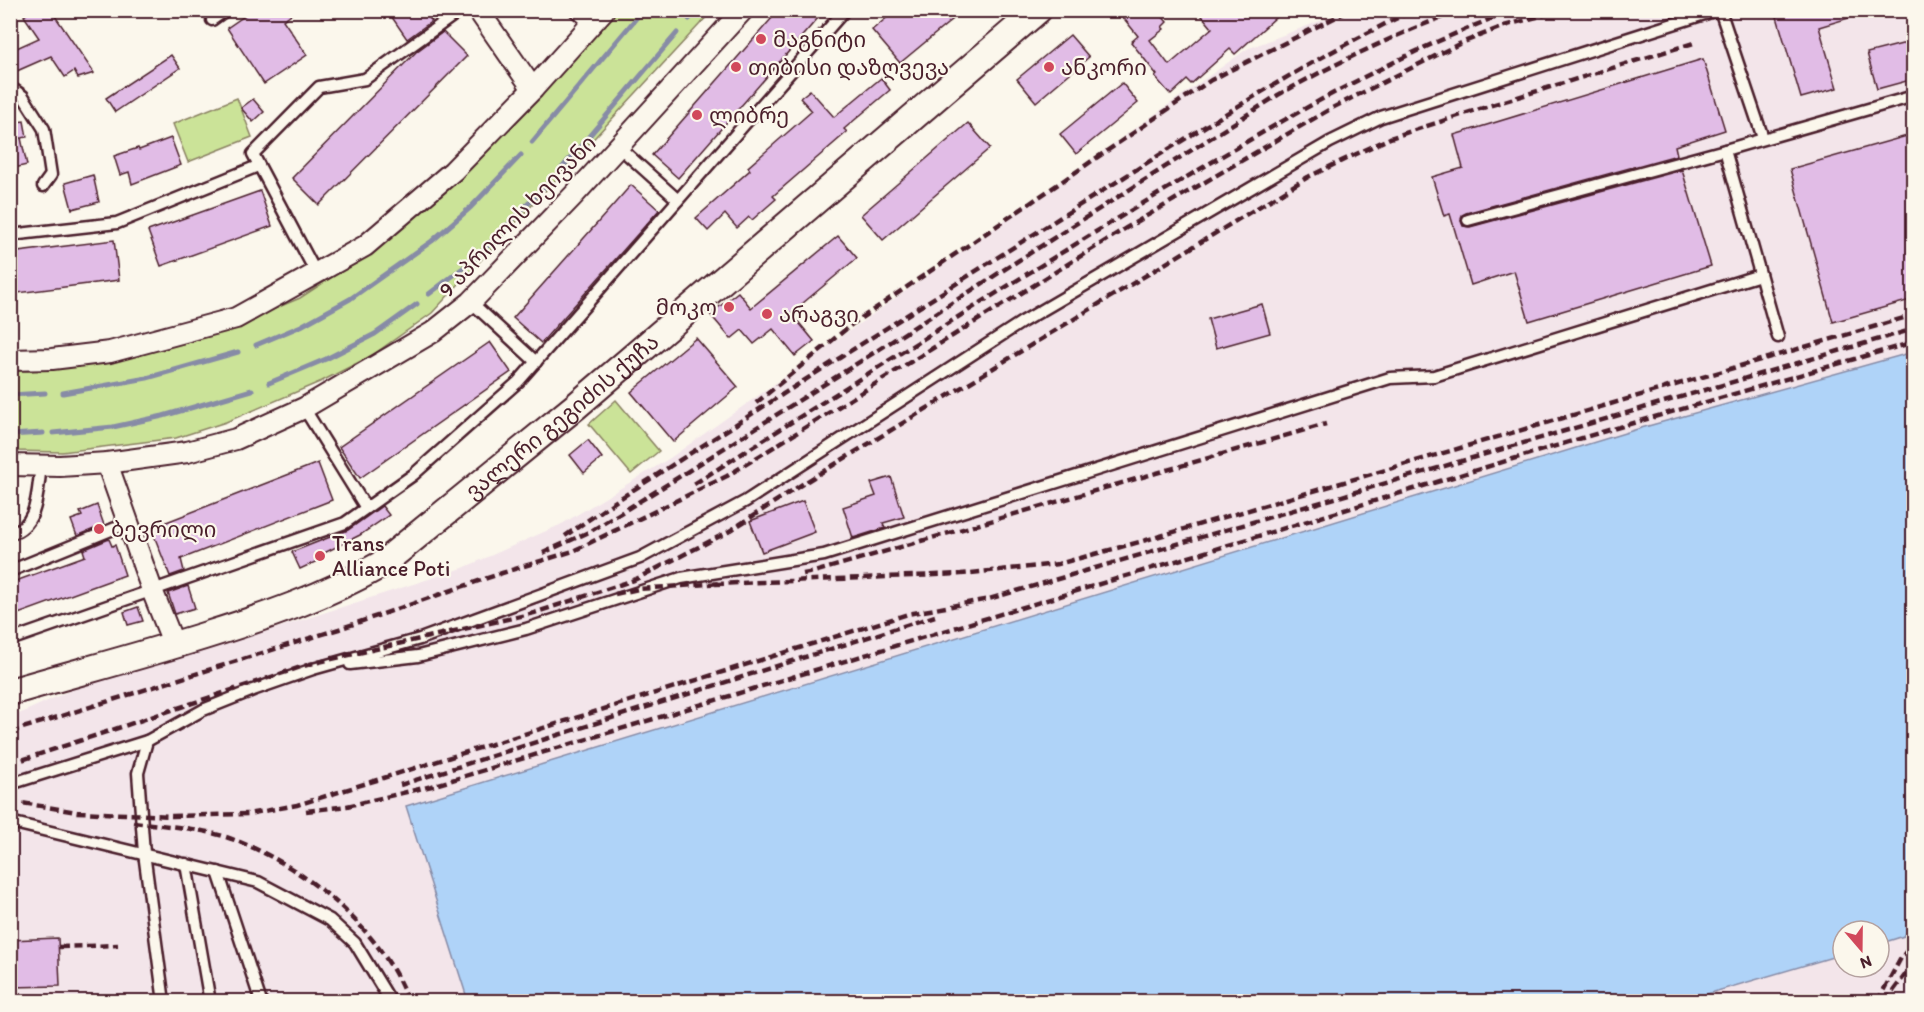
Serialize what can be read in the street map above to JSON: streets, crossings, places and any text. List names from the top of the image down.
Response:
{
  "streets": {
    "street": ["9 აპრილის ხეივანი", "ვალერი გეგიძის ქუჩა"]
  },
  "places": [
    "მაგნიტი",
    "თიბისი დაზღვევა",
    "ანკორი",
    "ლიბრე",
    "მოკო",
    "არაგვი",
    "ბევრილი",
    "Trans Alliance Poti"
  ],
  "north": "bottom"
}
